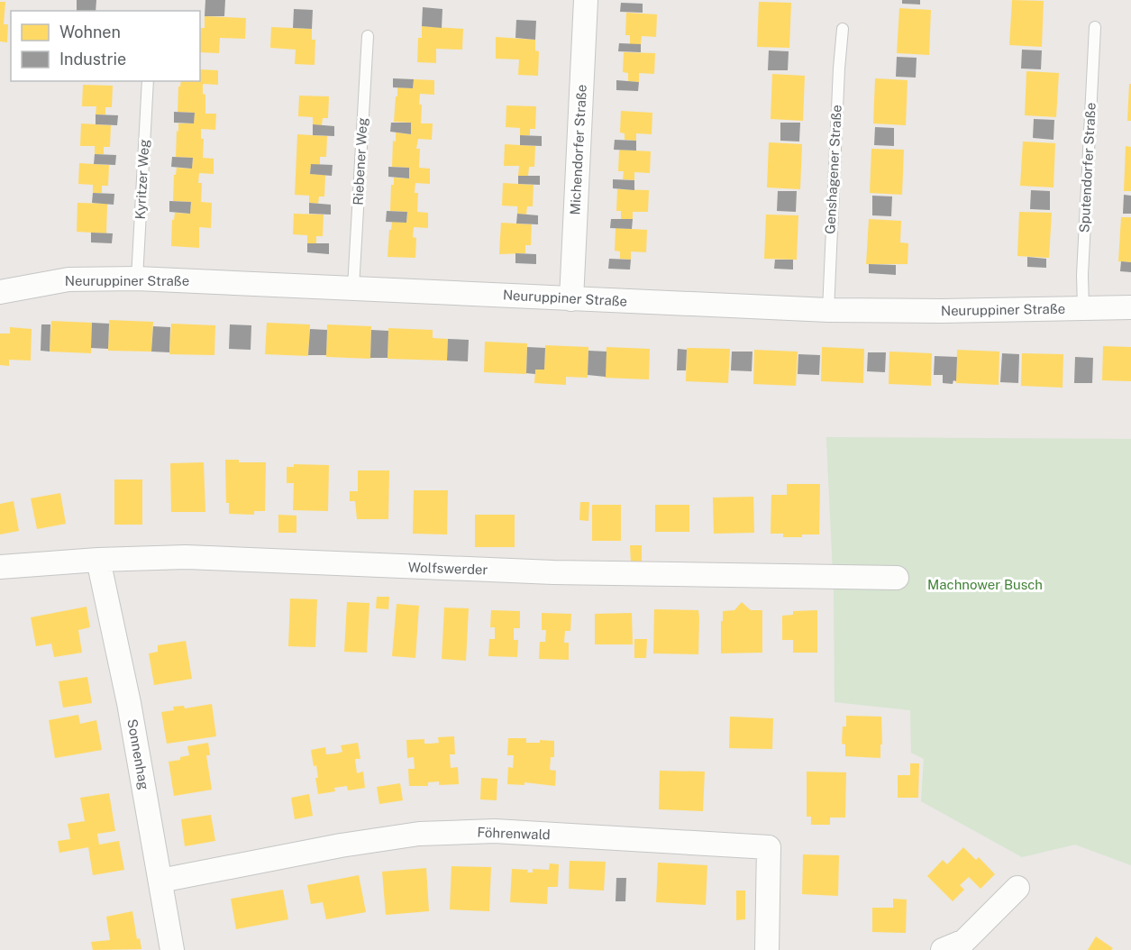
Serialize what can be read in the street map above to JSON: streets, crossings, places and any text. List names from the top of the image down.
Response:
{
  "streets": {
    "street": [
      "Michendorfer Straße",
      "Neuruppiner Straße",
      "Wolfswerder",
      "Sonnenhag",
      "Föhrenwald"
    ],
    "lane": [
      "Riebener Weg",
      "Sputendorfer Straße",
      "Genshagener Straße",
      "Kyritzer Weg"
    ]
  },
  "crossings": [
    ["Michendorfer Straße", "Neuruppiner Straße"],
    ["Riebener Weg", "Neuruppiner Straße"],
    ["Sputendorfer Straße", "Neuruppiner Straße"],
    ["Genshagener Straße", "Neuruppiner Straße"],
    ["Kyritzer Weg", "Neuruppiner Straße"],
    ["Wolfswerder", "Sonnenhag"],
    ["Sonnenhag", "Föhrenwald"]
  ],
  "parks": ["Machnower Busch"],
  "legend": ["Wohnen", "Industrie"]
}
